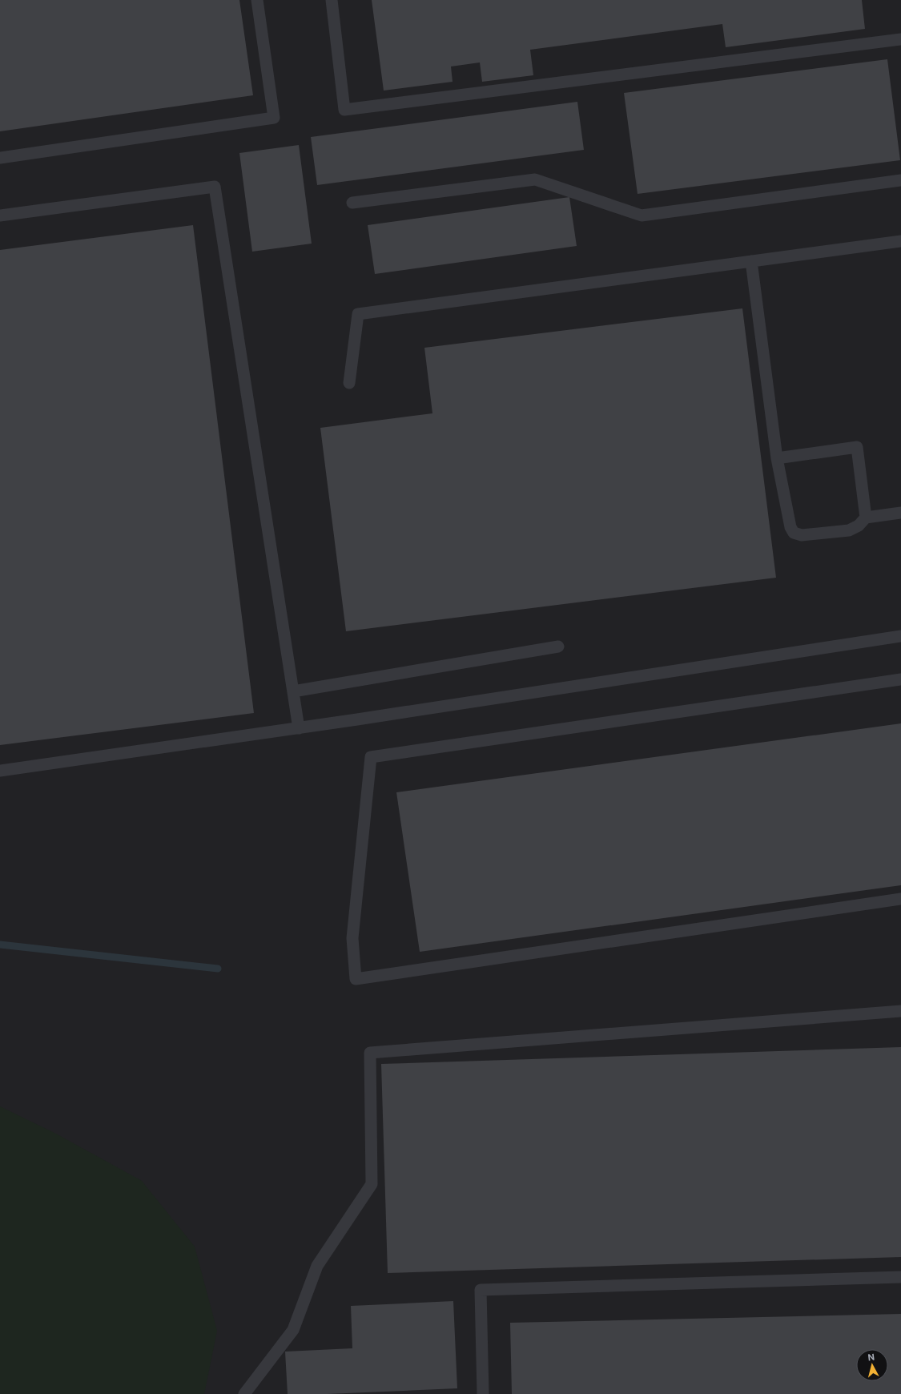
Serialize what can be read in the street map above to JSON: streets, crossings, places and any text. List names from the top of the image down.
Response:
{
  "north": "top"
}
